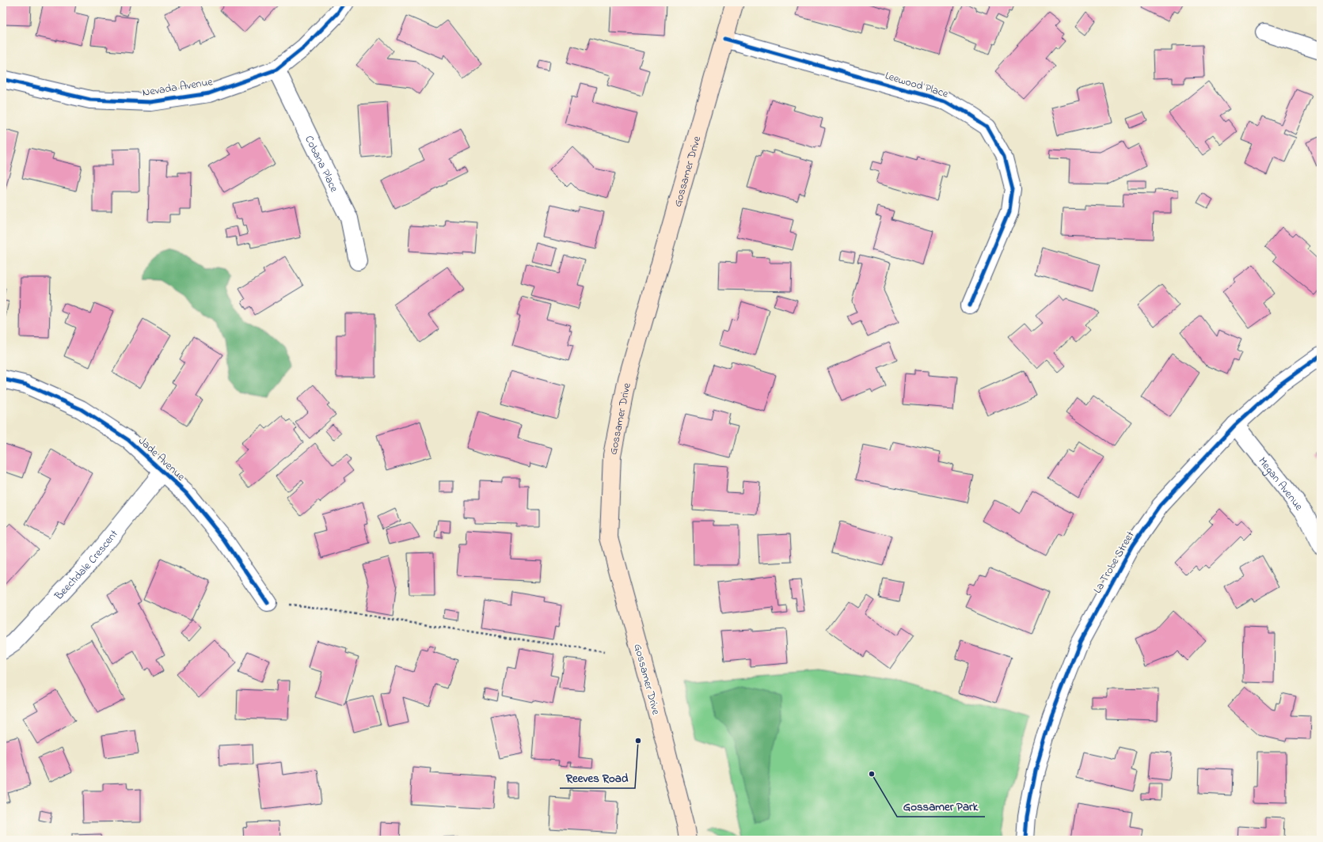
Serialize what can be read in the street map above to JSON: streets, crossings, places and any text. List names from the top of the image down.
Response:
{
  "streets": {
    "main road": ["Gossamer Drive"],
    "street": [
      "Leewood Place",
      "Nevada Avenue",
      "Cobana Place",
      "Jade Avenue",
      "Megan Avenue",
      "La Trobe Street",
      "Beechdale Crescent"
    ]
  },
  "crossings": [
    ["Leewood Place", "Gossamer Drive"],
    ["Nevada Avenue", "Cobana Place"],
    ["Jade Avenue", "Beechdale Crescent"],
    ["Megan Avenue", "La Trobe Street"]
  ],
  "places": ["Reeves Road", "Gossamer Park"]
}
